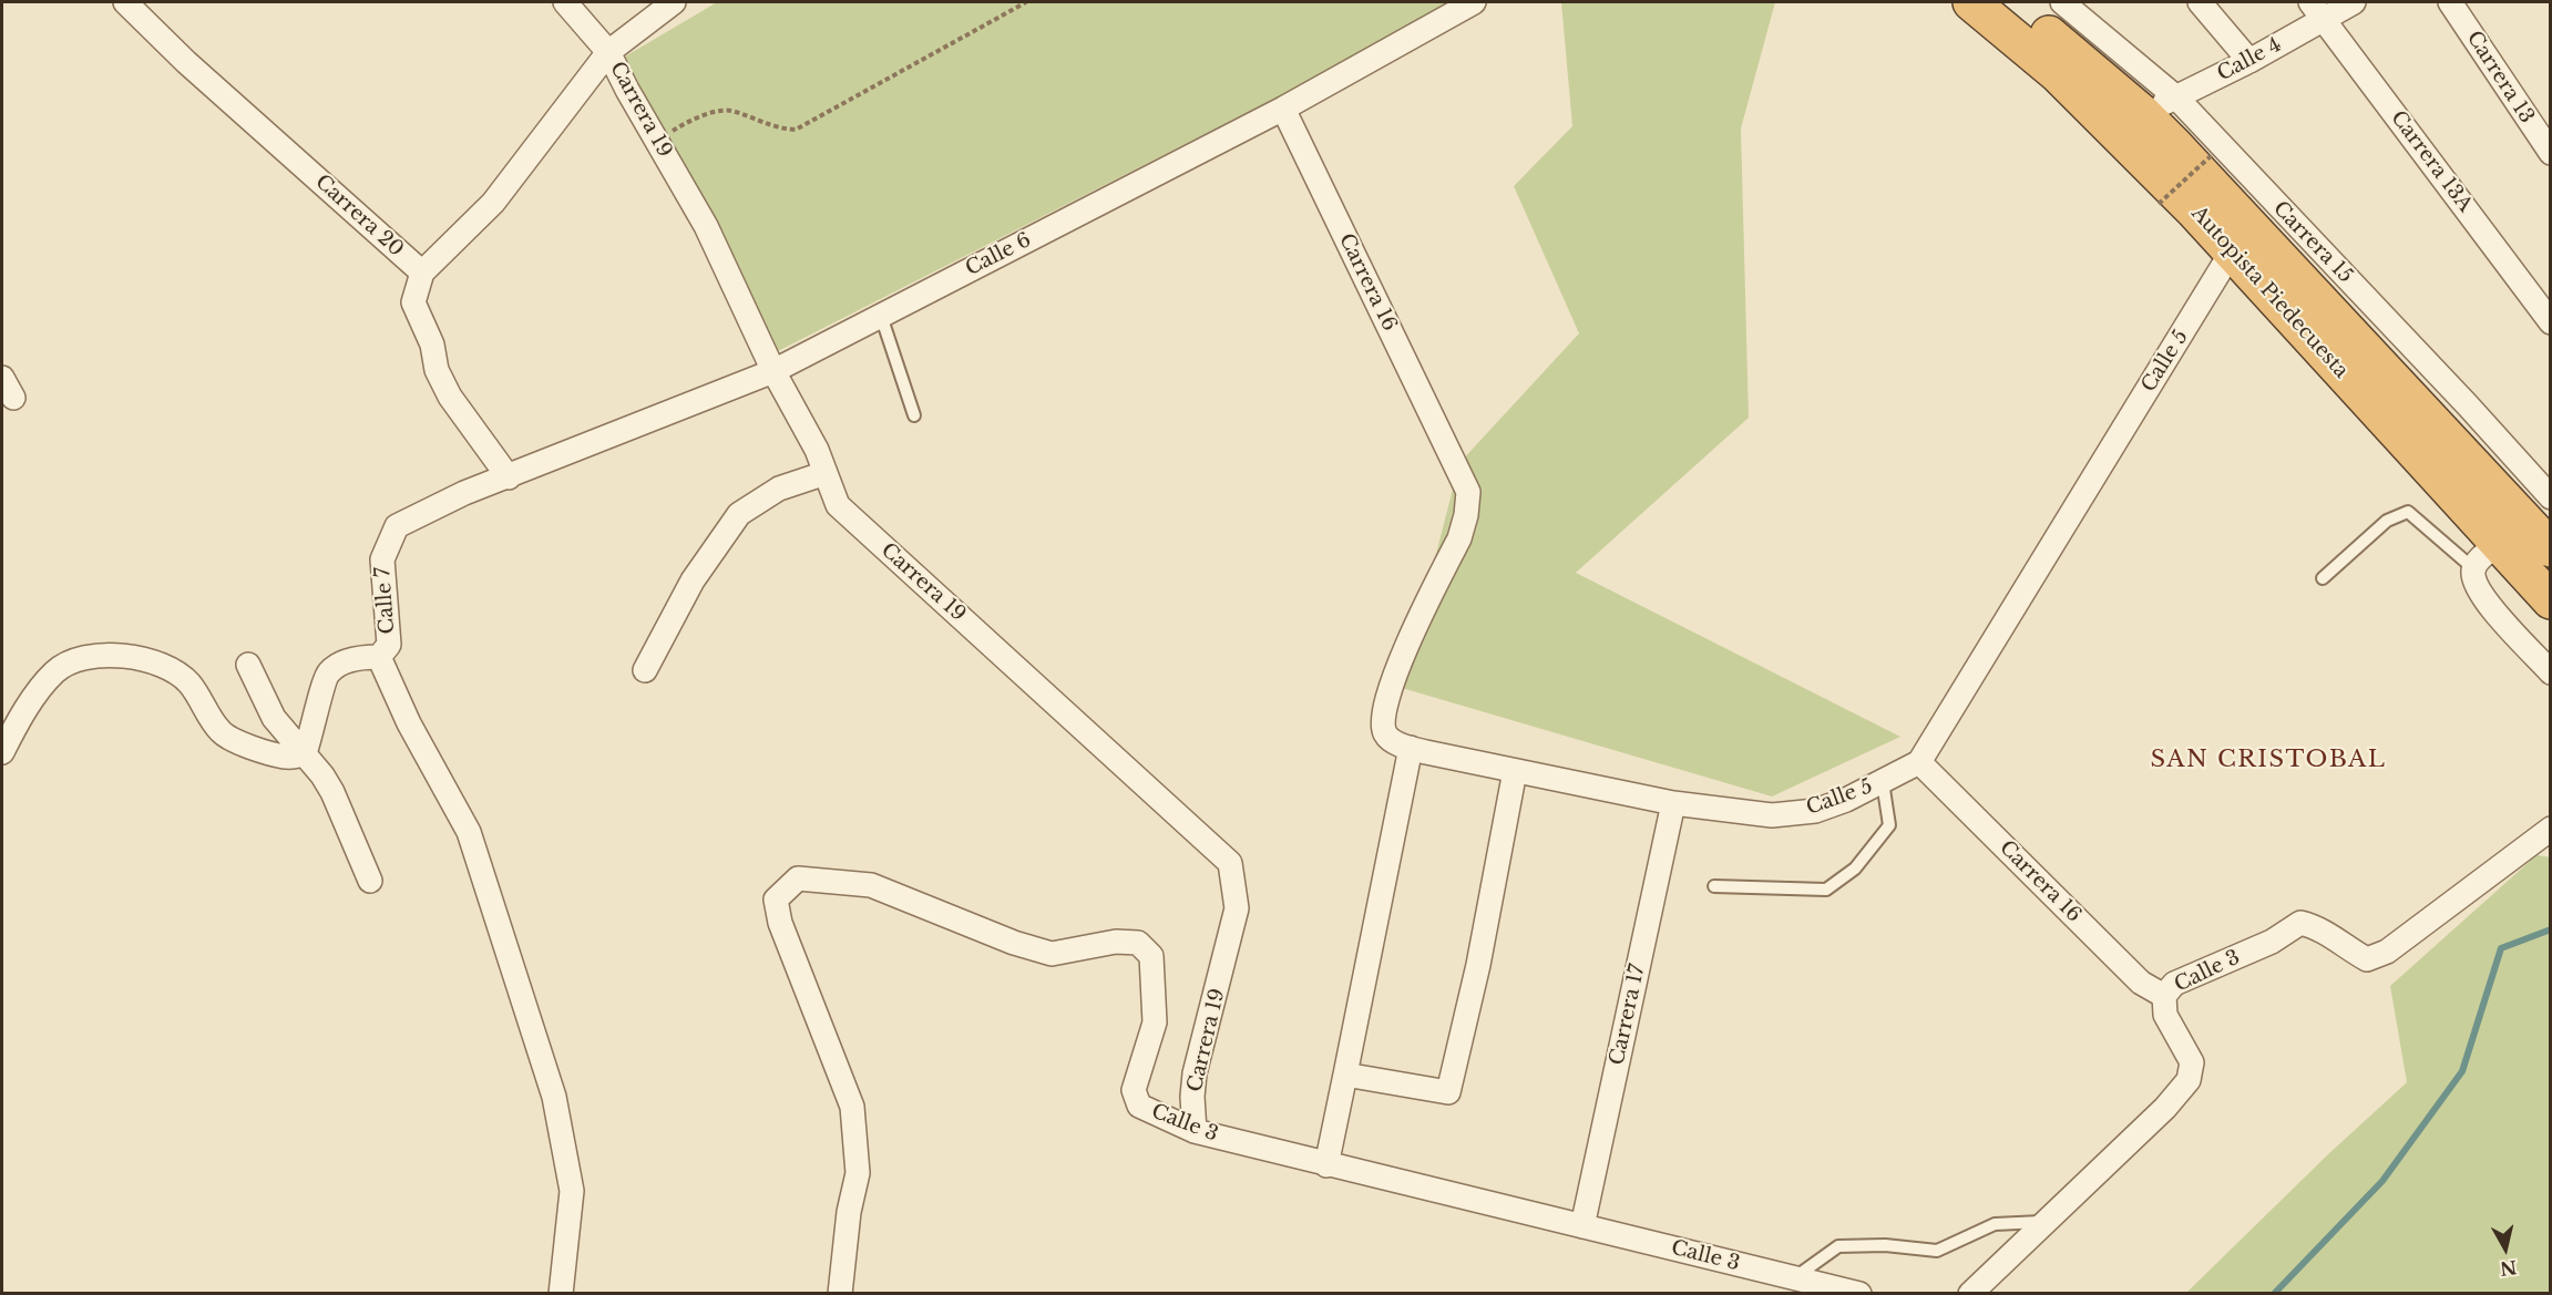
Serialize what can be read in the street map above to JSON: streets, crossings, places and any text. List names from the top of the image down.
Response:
{
  "streets": {
    "highway": ["Autopista Piedecuesta"],
    "street": [
      "Calle 4",
      "Carrera 13",
      "Carrera 19",
      "Carrera 13A",
      "Carrera 20",
      "Carrera 15",
      "Calle 6",
      "Carrera 16",
      "Calle 5",
      "Calle 7",
      "Calle 3",
      "Carrera 17"
    ]
  },
  "crossings": [
    ["Calle 4", "Carrera 13A"],
    ["Calle 4", "Carrera 15"],
    ["Calle 4", "Autopista Piedecuesta"],
    ["Carrera 19", "Calle 6"],
    ["Carrera 19", "Calle 3"],
    ["Calle 6", "Carrera 16"],
    ["Calle 6", "Calle 7"],
    ["Carrera 16", "Calle 5"],
    ["Carrera 16", "Calle 3"],
    ["Autopista Piedecuesta", "Calle 5"],
    ["Calle 5", "Carrera 17"],
    ["Calle 3", "Carrera 17"]
  ],
  "districts": ["SAN CRISTOBAL"],
  "north": "bottom"
}
